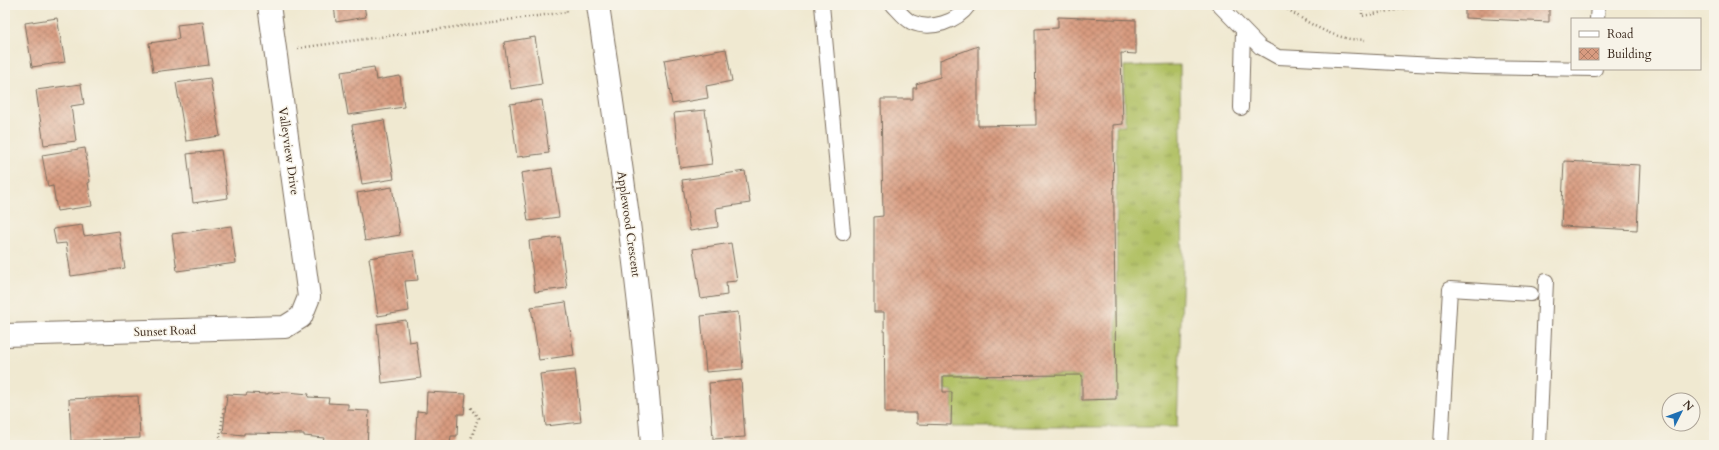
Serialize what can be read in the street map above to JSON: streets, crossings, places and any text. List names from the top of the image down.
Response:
{
  "streets": {
    "street": ["Valleyview Drive", "Applewood Crescent", "Sunset Road"]
  },
  "crossings": [
    ["Valleyview Drive", "Sunset Road"]
  ],
  "legend": ["Road", "Building"],
  "north": "top right"
}
